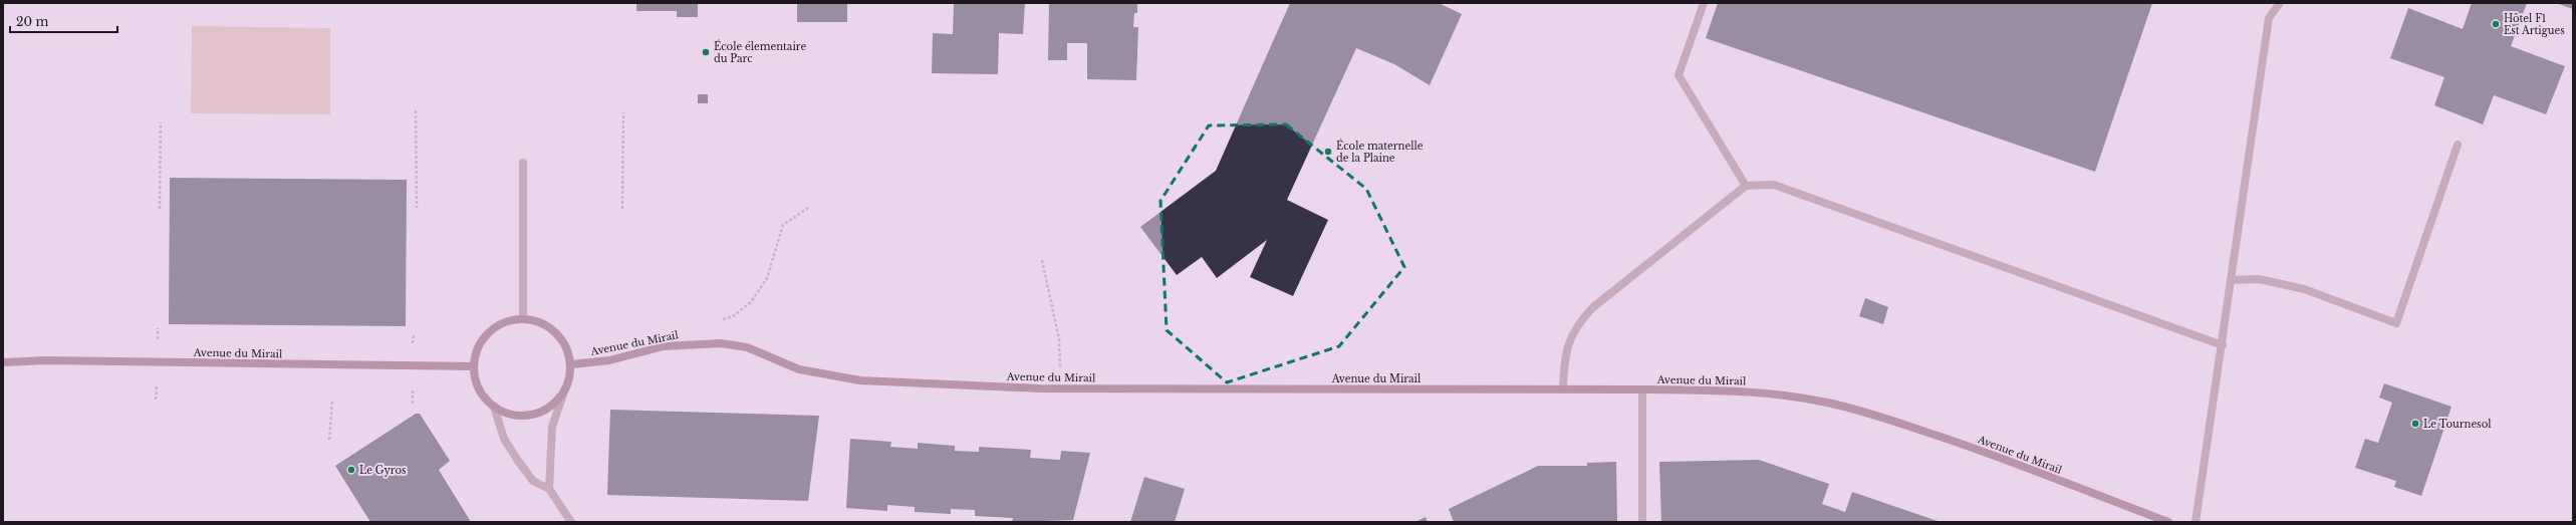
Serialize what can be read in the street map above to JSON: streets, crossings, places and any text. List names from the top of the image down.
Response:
{
  "streets": {
    "street": ["Avenue du Mirail"]
  },
  "places": [
    "Hôtel F1 Est Artigues",
    "École élementaire du Parc",
    "École maternelle de la Plaine",
    "Le Tournesol",
    "Le Gyros"
  ],
  "scale_bar": "20 m"
}
